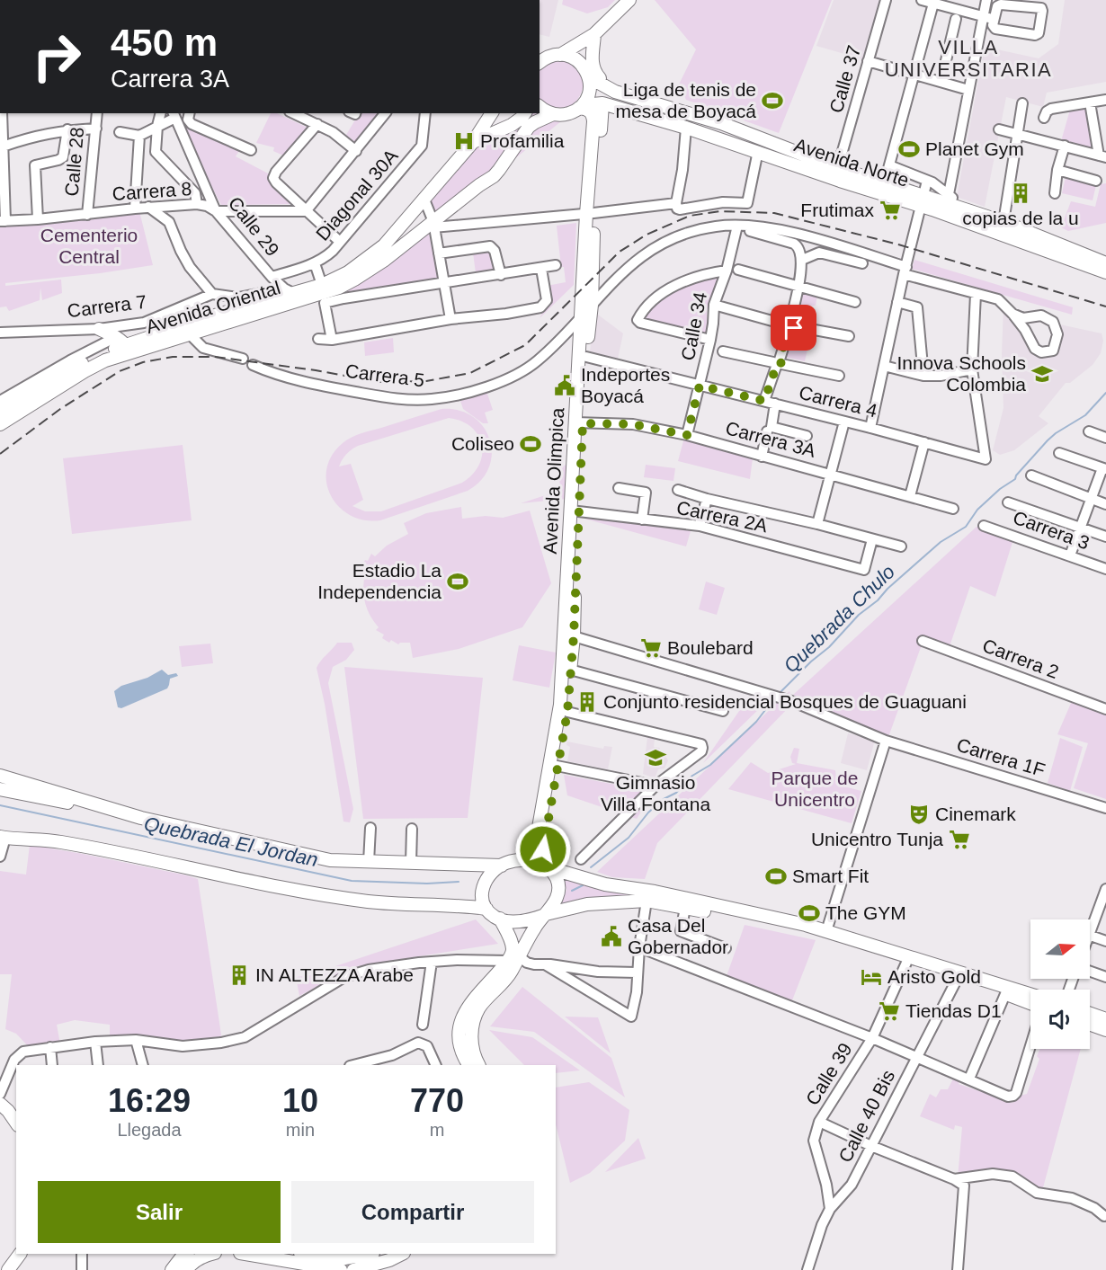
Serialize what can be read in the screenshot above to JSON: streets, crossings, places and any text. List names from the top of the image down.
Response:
{
  "streets": {
    "main road": ["Avenida Norte", "Avenida Oriental", "Avenida Olimpica"],
    "street": [
      "Calle 37",
      "Calle 28",
      "Carrera 8",
      "Diagonal 30A",
      "Calle 29",
      "Carrera 7",
      "Calle 34",
      "Carrera 5",
      "Carrera 4",
      "Carrera 3A",
      "Carrera 2A",
      "Carrera 3",
      "Carrera 2",
      "Carrera 1F",
      "Calle 39",
      "Calle 40 Bis"
    ]
  },
  "crossings": [
    ["Calle 37", "Avenida Norte"],
    ["Calle 28", "Carrera 8"],
    ["Avenida Norte", "Avenida Oriental"],
    ["Avenida Norte", "Avenida Olimpica"],
    ["Carrera 8", "Calle 29"],
    ["Calle 29", "Avenida Oriental"],
    ["Calle 34", "Carrera 5"],
    ["Calle 34", "Carrera 4"],
    ["Calle 34", "Carrera 3A"],
    ["Carrera 5", "Avenida Olimpica"],
    ["Carrera 4", "Avenida Olimpica"],
    ["Carrera 3A", "Avenida Olimpica"],
    ["Avenida Olimpica", "Carrera 2A"],
    ["Avenida Olimpica", "Carrera 1F"],
    ["Calle 39", "Calle 40 Bis"]
  ],
  "districts": ["VILLA UNIVERSITARIA"],
  "water": ["Quebrada Chulo", "Quebrada El Jordan"],
  "parks": ["Cementerio Central", "Parque de Unicentro"],
  "places": {
    "sports": [
      "Liga de tenis de mesa de Boyacá",
      "Planet Gym",
      "Coliseo",
      "Estadio La Independencia",
      "Smart Fit",
      "The GYM"
    ],
    "hospital": ["Profamilia"],
    "building": ["copias de la u", "Conjunto residencial Bosques de Guaguani", "IN ALTEZZA Arabe"],
    "supermarket": [
      "Frutimax",
      "Boulebard",
      "Unicentro Tunja",
      "Tiendas D1"
    ],
    "school or university": ["Innova Schools Colombia", "Gimnasio Villa Fontana"],
    "public building": ["Indeportes Boyacá", "Casa Del Gobernador"],
    "theatre": ["Cinemark"],
    "hotel": ["Aristo Gold"]
  },
  "north": "right",
  "page": {
    "turn": ["450 m", "Carrera 3A"],
    "eta": [
      "16:29",
      "Llegada",
      "10",
      "min",
      "770",
      "m"
    ],
    "buttons": ["Salir", "Compartir"]
  }
}
